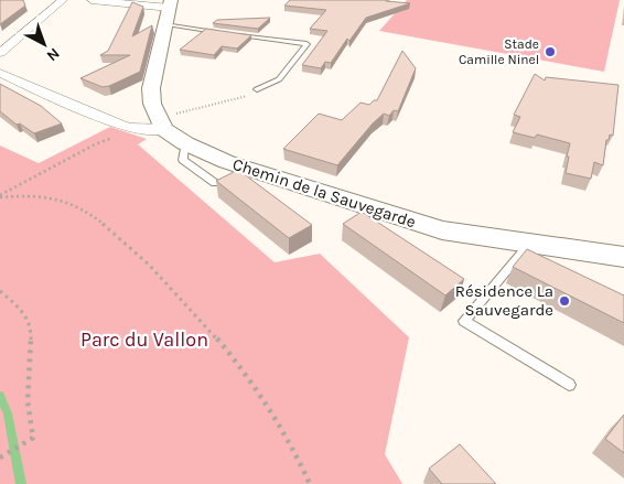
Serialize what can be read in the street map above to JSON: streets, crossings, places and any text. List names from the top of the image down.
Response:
{
  "streets": {
    "street": ["Chemin de la Sauvegarde"]
  },
  "parks": ["Parc du Vallon"],
  "places": ["Stade Camille Ninel", "Résidence La Sauvegarde"],
  "north": "bottom right"
}
